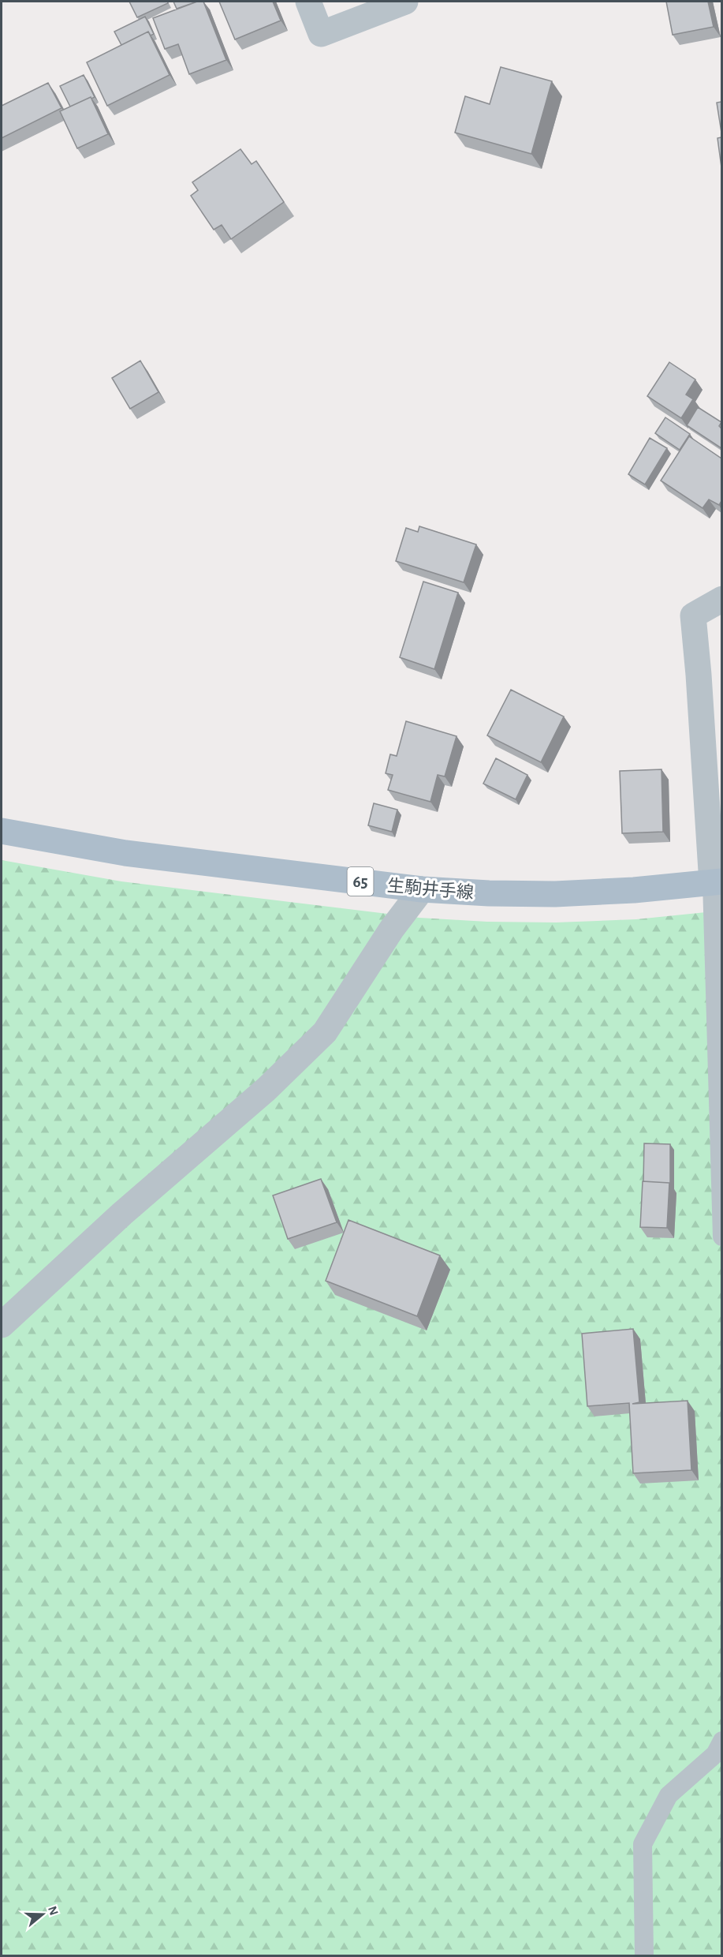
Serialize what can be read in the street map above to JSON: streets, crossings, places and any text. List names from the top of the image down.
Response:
{
  "streets": {
    "main road": ["65", "生駒井手線"]
  },
  "north": "right"
}
